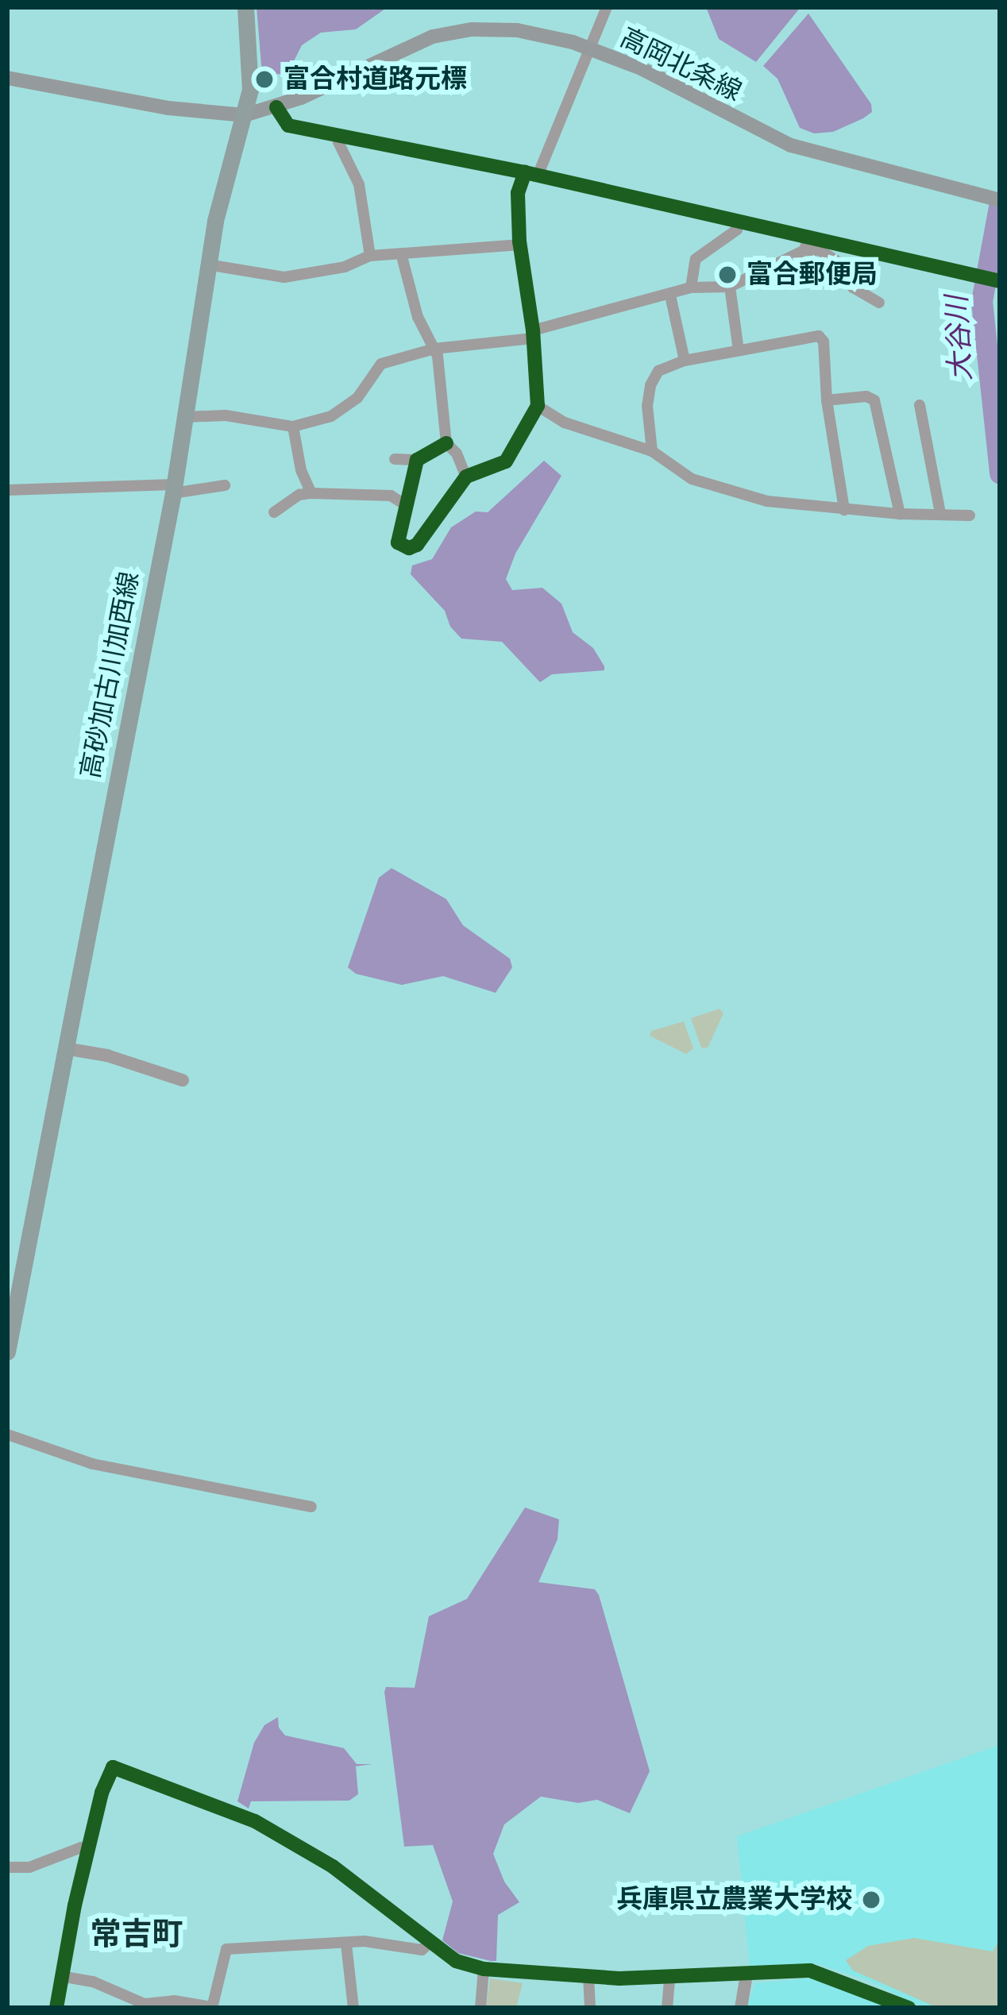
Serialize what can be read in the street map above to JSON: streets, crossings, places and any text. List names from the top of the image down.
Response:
{
  "streets": {
    "main road": ["高岡北条線", "高砂加古川加西線"]
  },
  "crossings": [
    ["高岡北条線", "高砂加古川加西線"]
  ],
  "districts": ["常吉町"],
  "water": ["大谷川"],
  "places": ["富合村道路元標", "富合郵便局", "兵庫県立農業大学校"]
}
